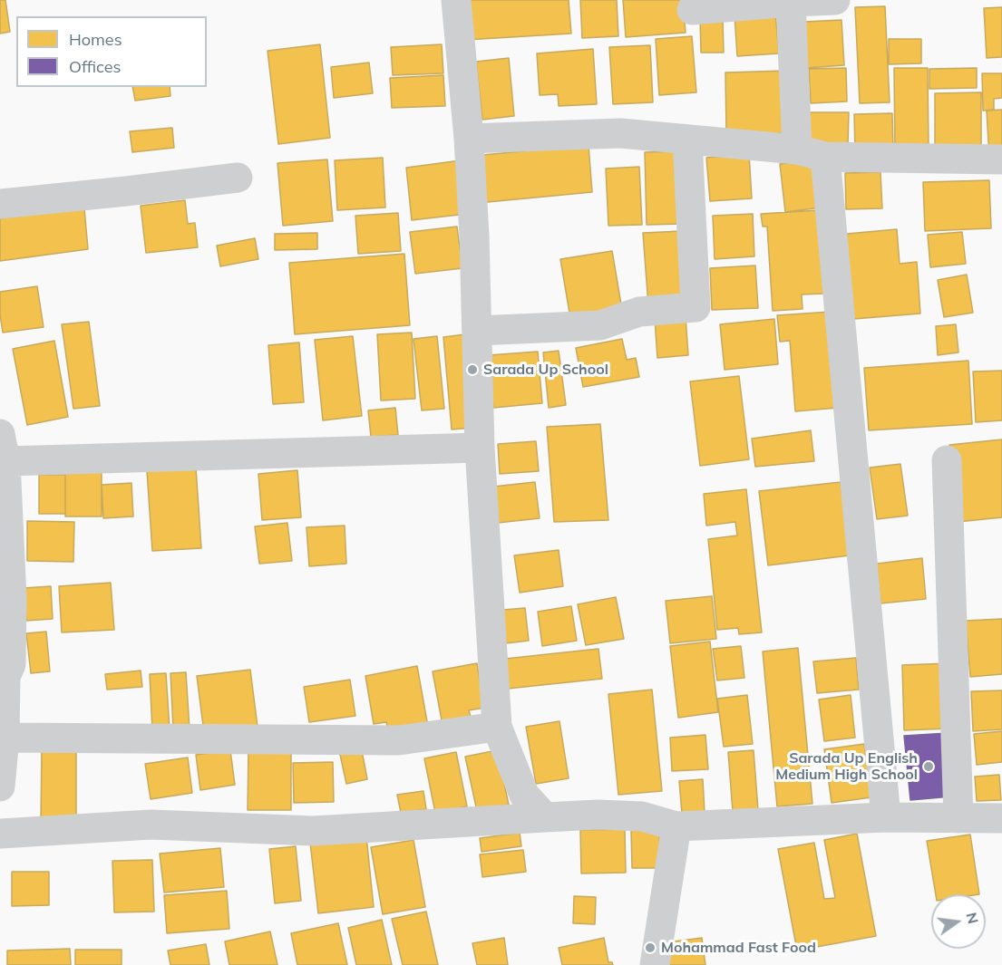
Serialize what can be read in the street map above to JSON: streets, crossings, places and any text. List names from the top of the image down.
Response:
{
  "places": ["Sarada Up School", "Sarada Up English Medium High School", "Mohammad Fast Food"],
  "legend": ["Homes", "Offices"],
  "north": "right"
}
